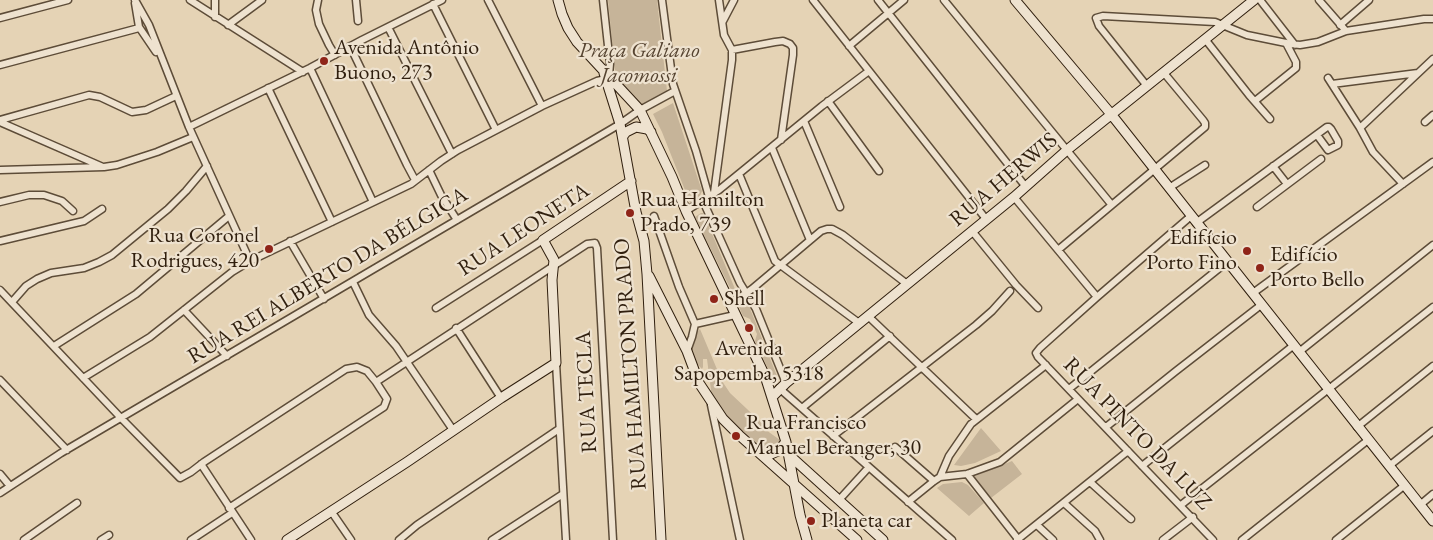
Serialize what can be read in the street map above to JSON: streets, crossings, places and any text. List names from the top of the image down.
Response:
{
  "streets": {
    "main road": ["RUA HERWIS", "RUA LEONETA", "RUA HAMILTON PRADO"],
    "street": ["RUA REI ALBERTO DA BÉLGICA", "RUA TECLA", "RUA PINTO DA LUZ"]
  },
  "crossings": [
    ["RUA LEONETA", "RUA HAMILTON PRADO"],
    ["RUA REI ALBERTO DA BÉLGICA", "RUA HAMILTON PRADO"]
  ],
  "parks": ["Praça Galiano Jacomossi"],
  "places": [
    "Avenida Antônio Buono, 273",
    "Rua Hamilton Prado, 739",
    "Rua Coronel Rodrigues, 420",
    "Edifício Porto Fino",
    "Edifício Porto Bello",
    "Shell",
    "Avenida Sapopemba, 5318",
    "Rua Francisco Manuel Beranger, 30",
    "Planeta car"
  ]
}
